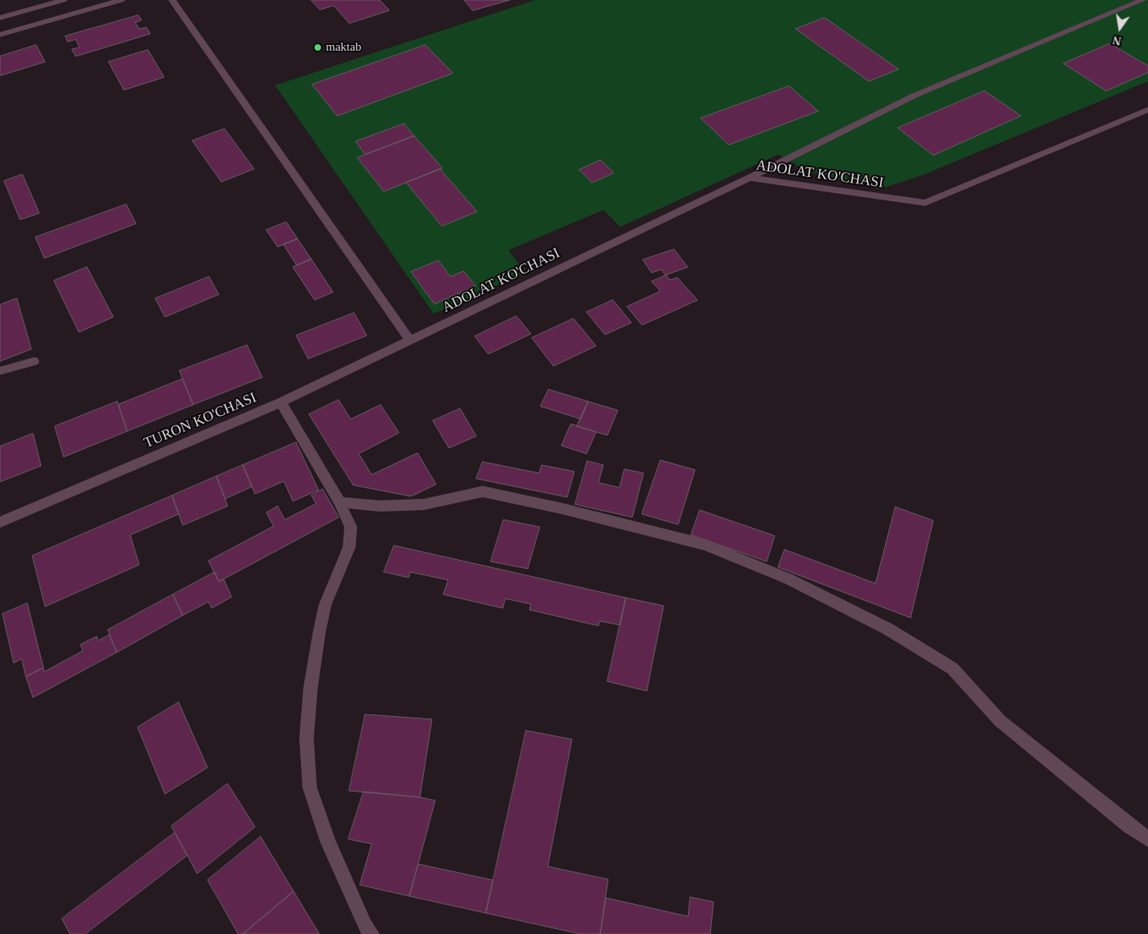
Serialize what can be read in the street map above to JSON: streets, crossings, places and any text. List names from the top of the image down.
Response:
{
  "streets": {
    "street": ["ADOLAT KO'CHASI", "TURON KO'CHASI"]
  },
  "crossings": [
    ["ADOLAT KO'CHASI", "TURON KO'CHASI"]
  ],
  "places": ["maktab"],
  "north": "bottom"
}
